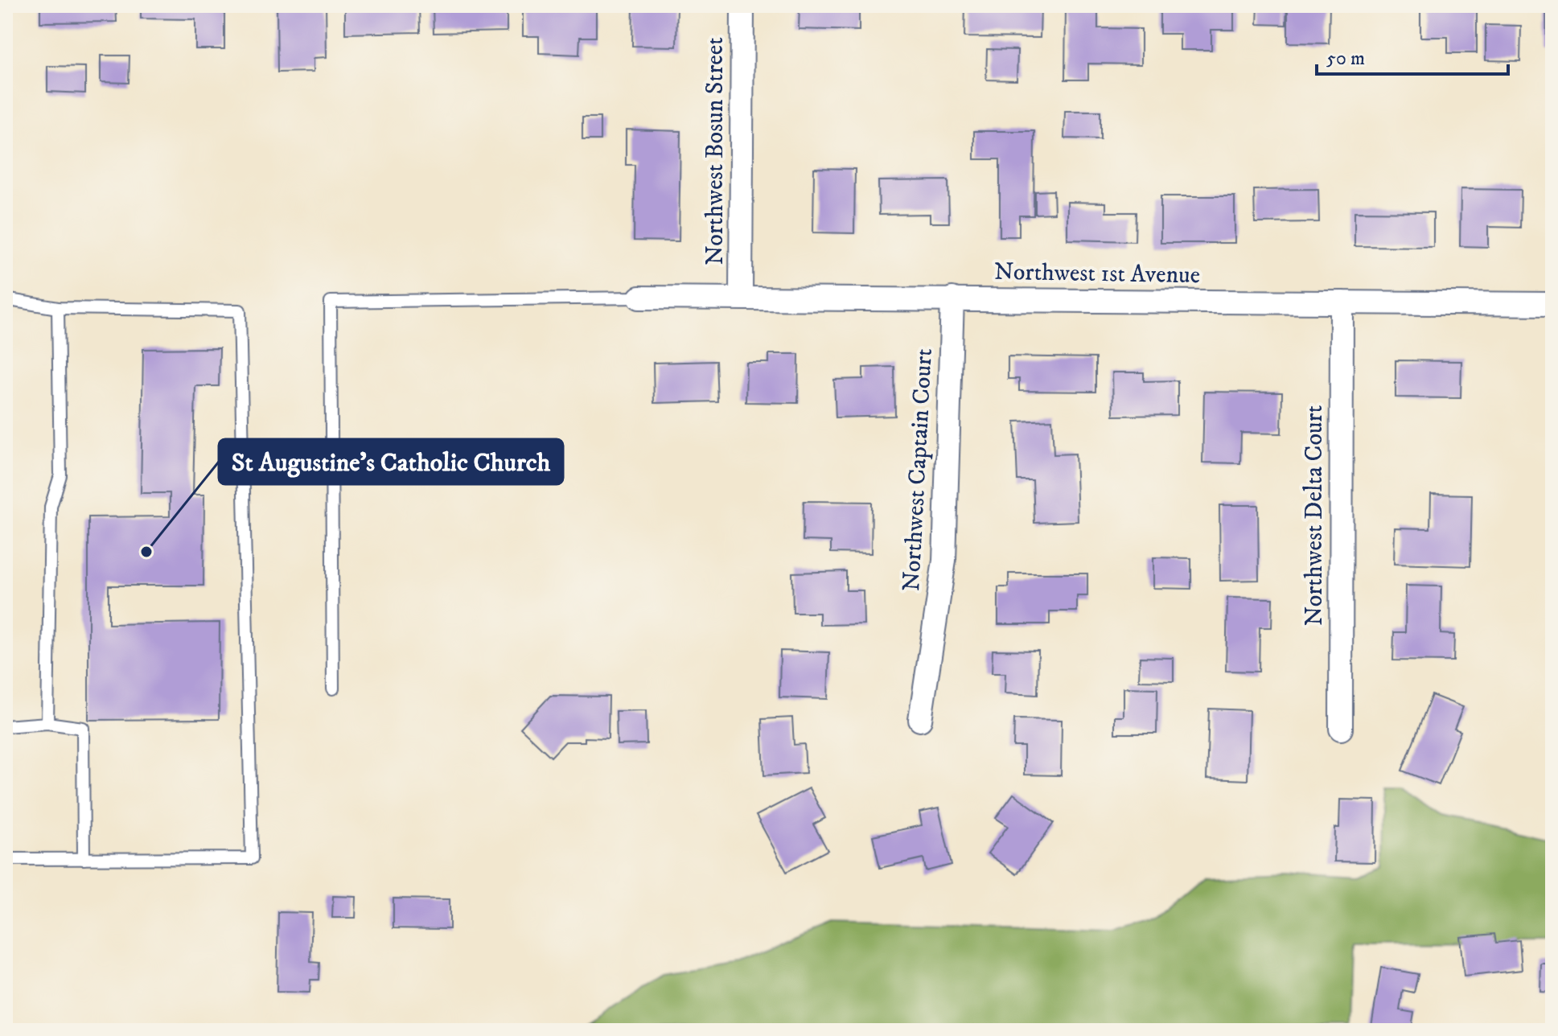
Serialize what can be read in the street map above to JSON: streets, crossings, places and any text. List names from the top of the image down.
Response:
{
  "streets": {
    "street": [
      "Northwest Bosun Street",
      "Northwest 1st Avenue",
      "Northwest Captain Court",
      "Northwest Delta Court"
    ]
  },
  "crossings": [
    ["Northwest Bosun Street", "Northwest 1st Avenue"],
    ["Northwest 1st Avenue", "Northwest Captain Court"],
    ["Northwest 1st Avenue", "Northwest Delta Court"]
  ],
  "places": ["St Augustine's Catholic Church"],
  "scale_bar": "50 m"
}
